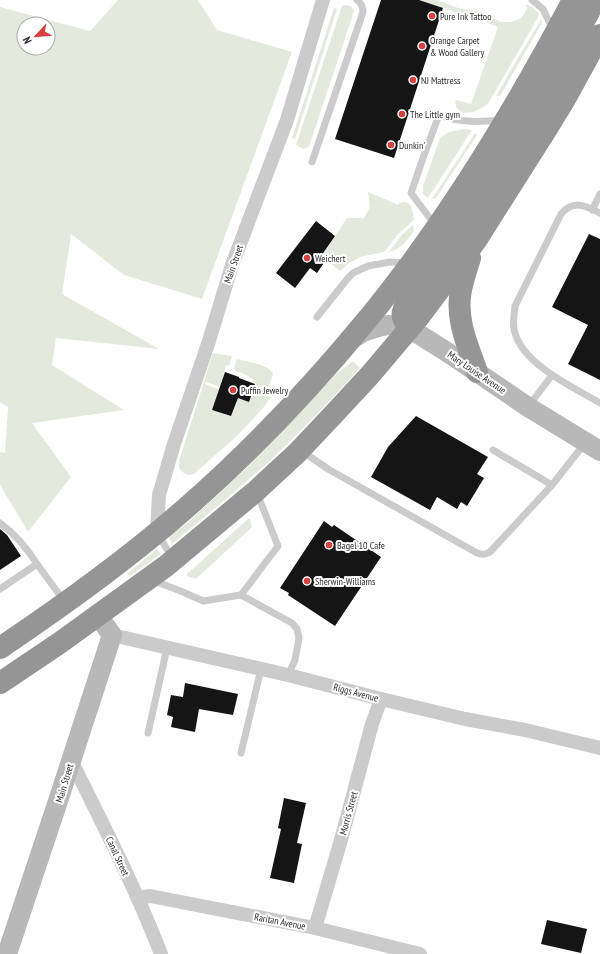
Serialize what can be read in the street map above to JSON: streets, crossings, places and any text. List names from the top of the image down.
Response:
{
  "streets": {
    "street": [
      "Main Street",
      "Mary Louise Avenue",
      "Riggs Avenue",
      "Morris Street",
      "Canal Street",
      "Raritan Avenue"
    ]
  },
  "crossings": [
    ["Main Street", "Riggs Avenue"],
    ["Main Street", "Canal Street"],
    ["Riggs Avenue", "Morris Street"],
    ["Morris Street", "Raritan Avenue"],
    ["Canal Street", "Raritan Avenue"]
  ],
  "places": [
    "Pure Ink Tattoo",
    "Orange Carpet & Wood Gallery",
    "NJ Mattress",
    "The Little gym",
    "Dunkin'",
    "Weichert",
    "Puffin Jewelry",
    "Bagel 10 Cafe",
    "Sherwin-Williams"
  ],
  "north": "bottom left"
}
